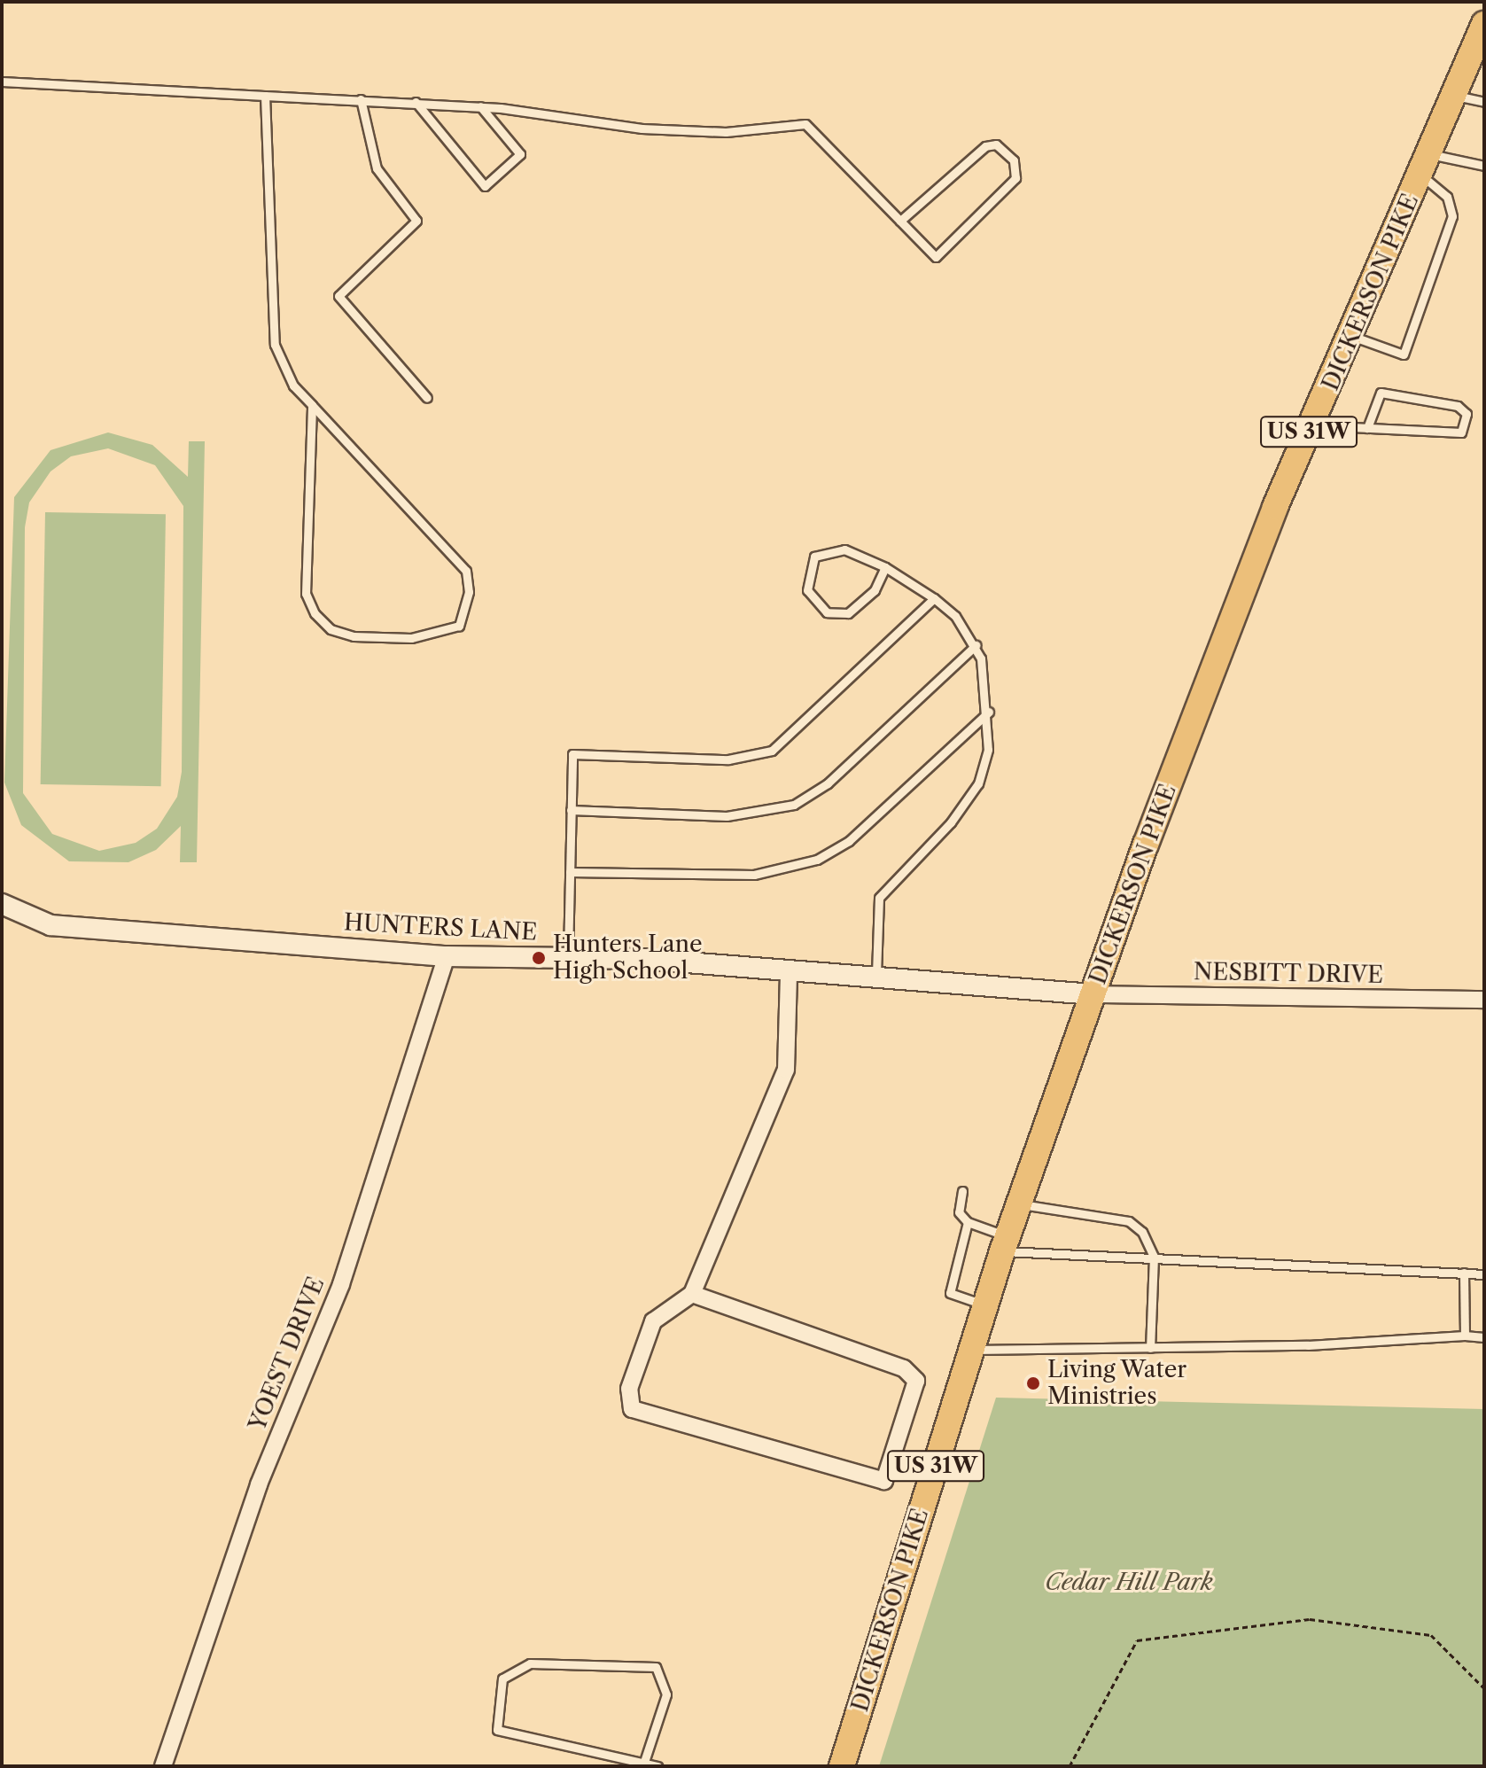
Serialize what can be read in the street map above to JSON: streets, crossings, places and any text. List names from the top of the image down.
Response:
{
  "streets": {
    "main road": ["DICKERSON PIKE", "US 31W"],
    "street": ["HUNTERS LANE", "NESBITT DRIVE", "YOEST DRIVE"]
  },
  "crossings": [
    ["DICKERSON PIKE", "HUNTERS LANE"],
    ["DICKERSON PIKE", "NESBITT DRIVE"],
    ["HUNTERS LANE", "NESBITT DRIVE"],
    ["HUNTERS LANE", "YOEST DRIVE"]
  ],
  "parks": ["Cedar Hill Park"],
  "places": ["Hunters Lane High School", "Living Water Ministries"]
}
